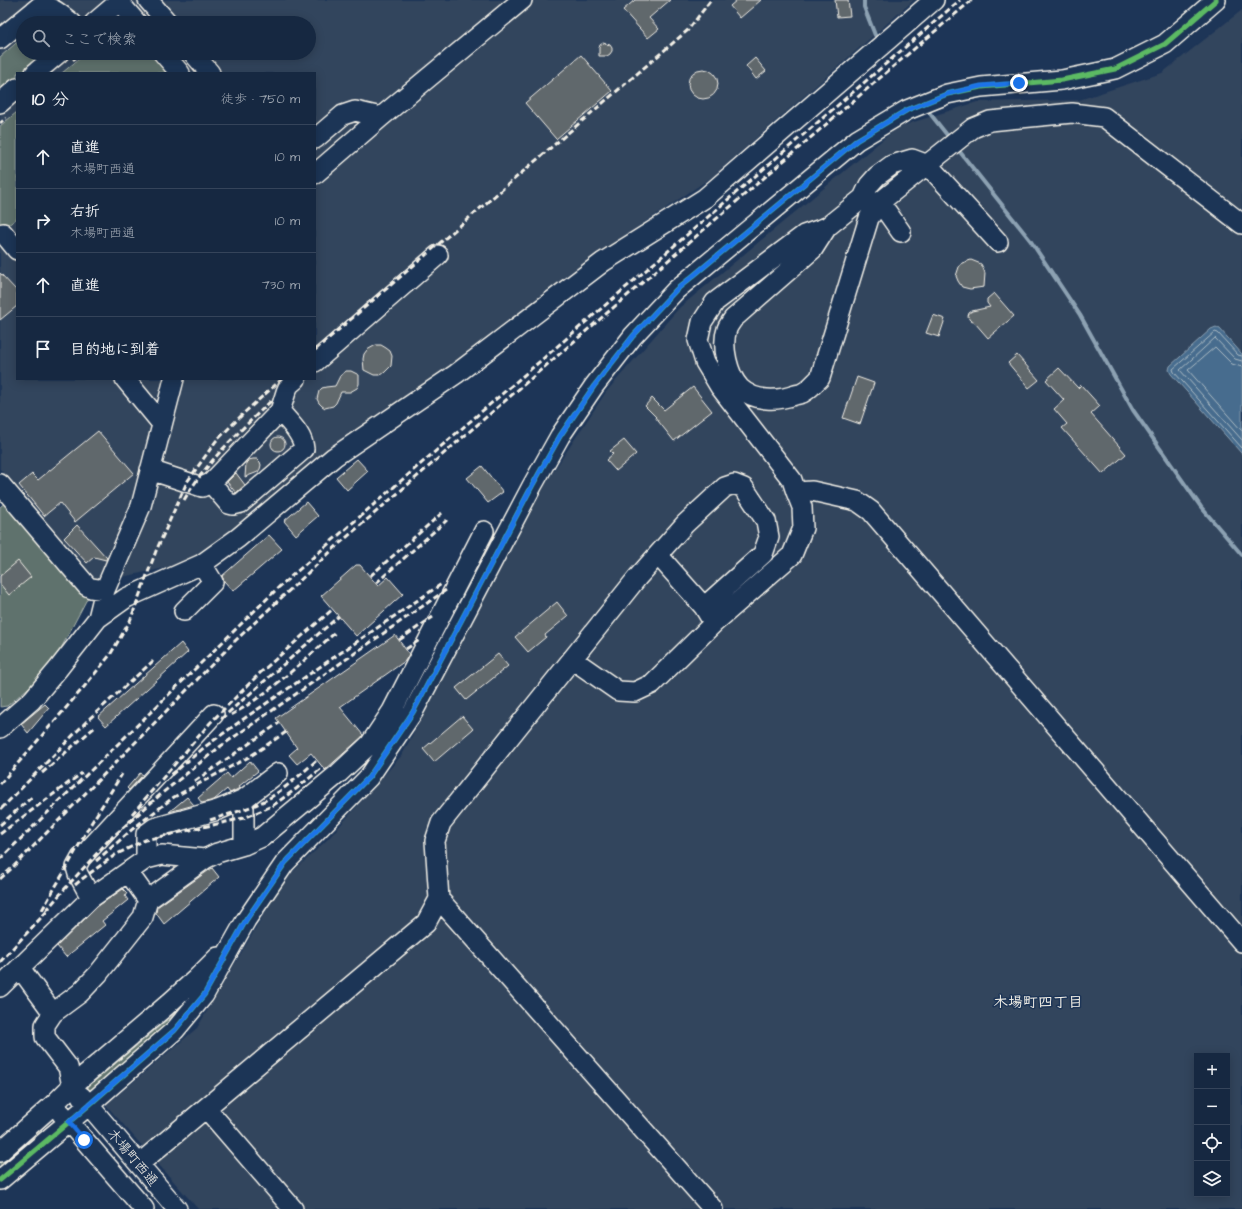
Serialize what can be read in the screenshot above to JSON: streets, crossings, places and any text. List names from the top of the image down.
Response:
{
  "streets": {
    "street": ["木場町西通"]
  },
  "districts": ["木場町四丁目"],
  "page": {
    "search": "ここで検索",
    "heading": ["10 分", "徒歩 · 750 m"],
    "list": [
      ["直進", "木場町西通", "10 m"],
      ["右折", "木場町西通", "10 m"],
      ["直進", "730 m"],
      "目的地に到着"
    ],
    "map_buttons": ["+", "−"]
  }
}
